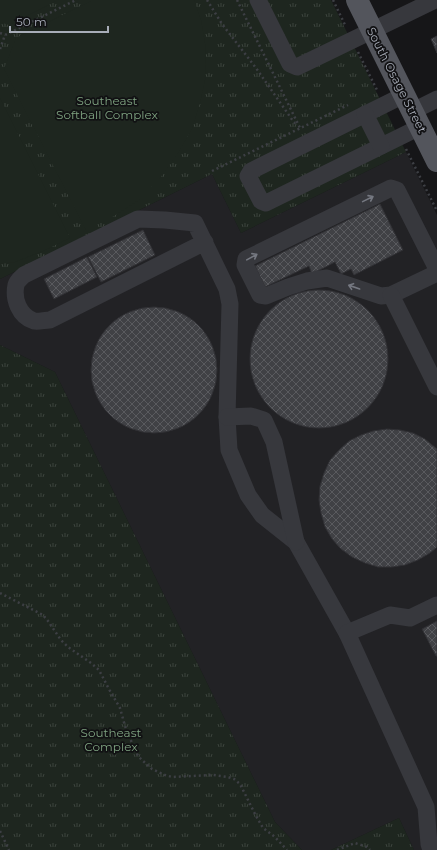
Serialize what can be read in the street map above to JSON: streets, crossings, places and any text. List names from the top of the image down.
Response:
{
  "streets": {
    "main road": ["South Osage Street"]
  },
  "parks": ["Southeast Softball Complex", "Southeast Complex"],
  "scale_bar": "50 m"
}
